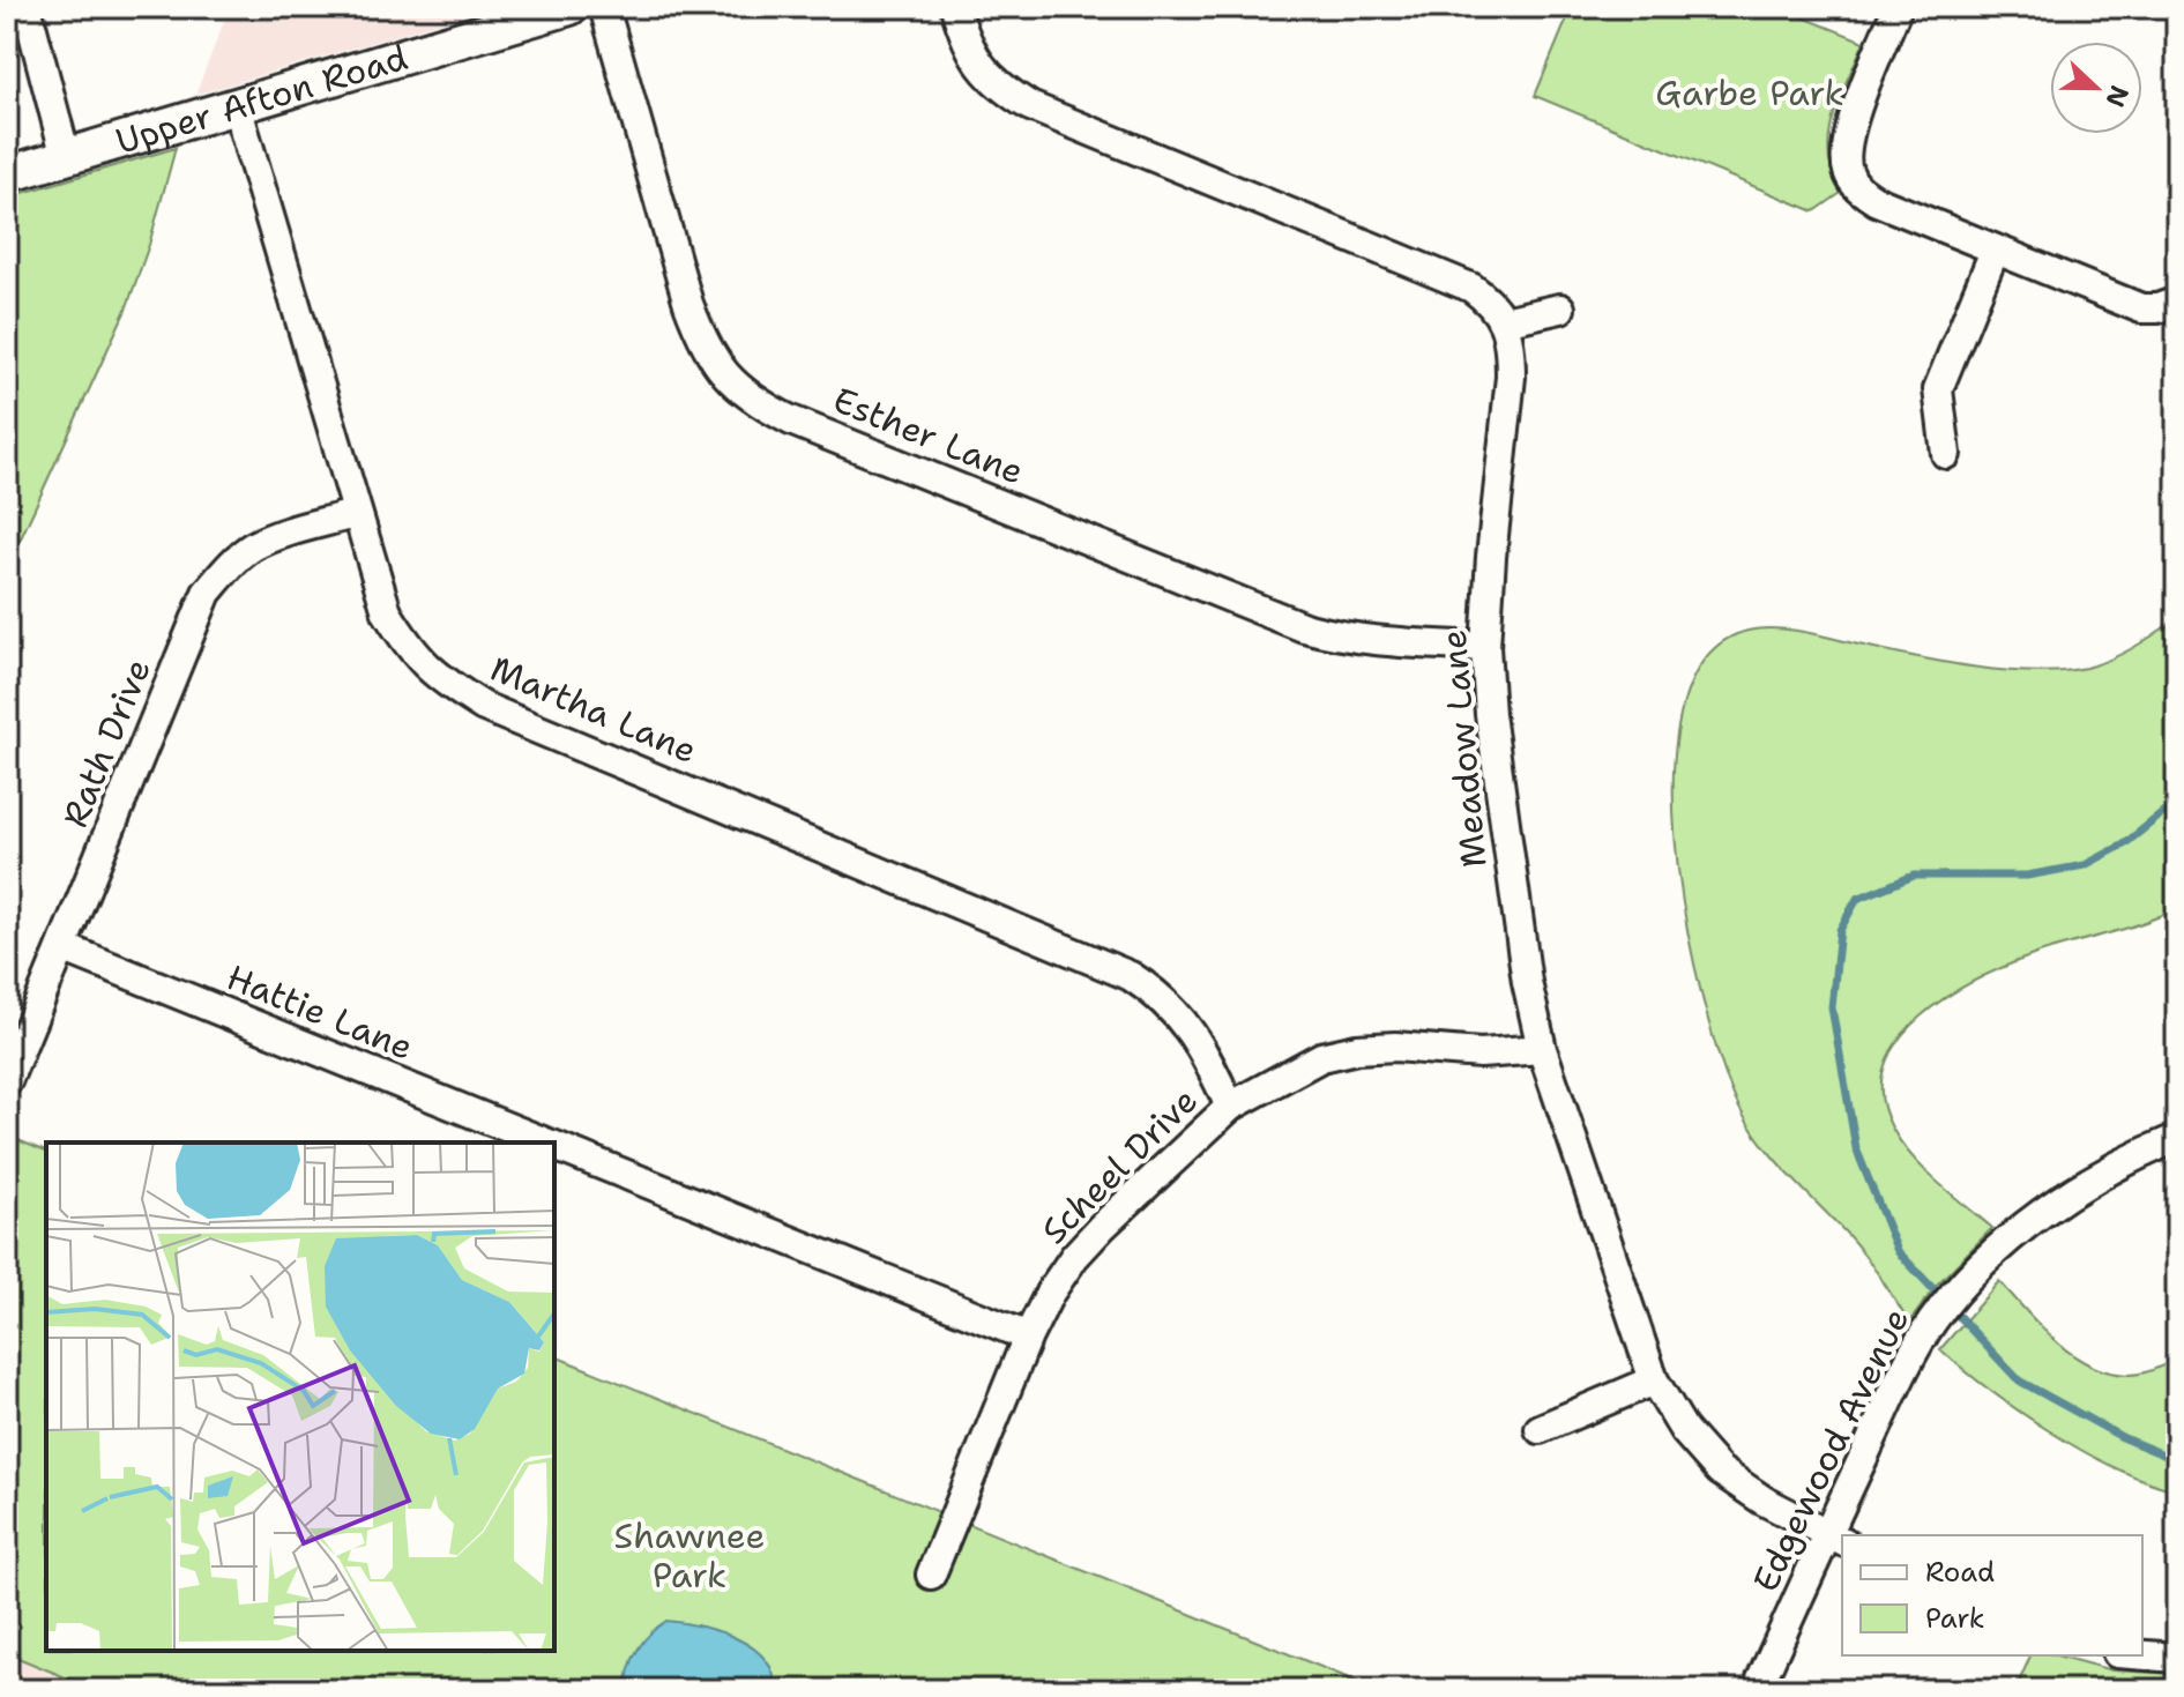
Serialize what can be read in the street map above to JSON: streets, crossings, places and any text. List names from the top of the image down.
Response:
{
  "streets": {
    "street": [
      "Upper Afton Road",
      "Esther Lane",
      "Martha Lane",
      "Rath Drive",
      "Meadow Lane",
      "Hattie Lane",
      "Scheel Drive",
      "Edgewood Avenue"
    ]
  },
  "crossings": [
    ["Upper Afton Road", "Martha Lane"],
    ["Esther Lane", "Meadow Lane"],
    ["Martha Lane", "Rath Drive"],
    ["Martha Lane", "Scheel Drive"],
    ["Rath Drive", "Hattie Lane"],
    ["Meadow Lane", "Scheel Drive"],
    ["Meadow Lane", "Edgewood Avenue"],
    ["Hattie Lane", "Scheel Drive"]
  ],
  "parks": ["Garbe Park", "Shawnee Park"],
  "legend": ["Road", "Park"],
  "north": "right"
}
